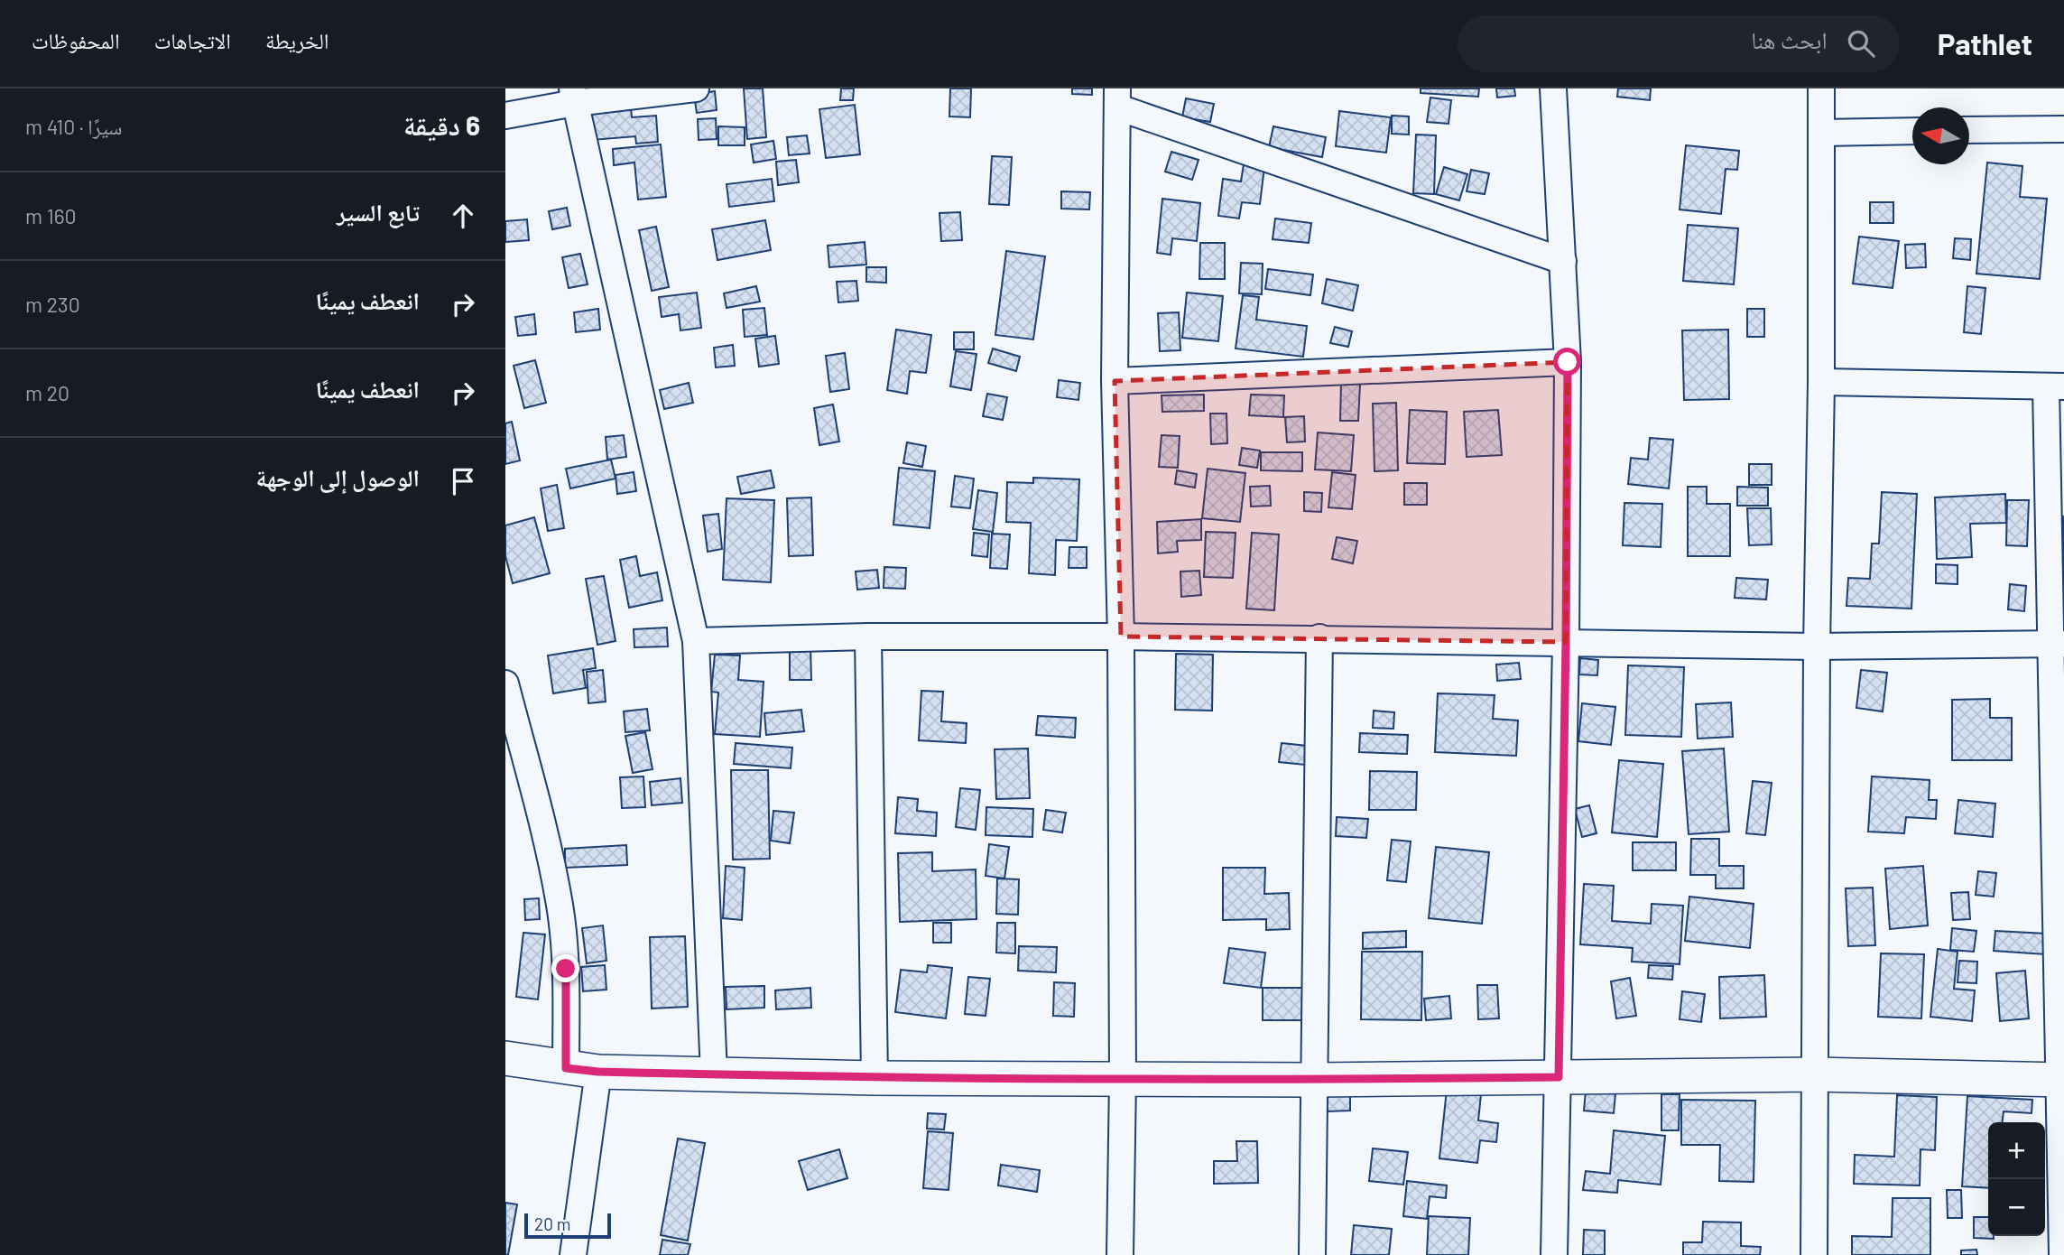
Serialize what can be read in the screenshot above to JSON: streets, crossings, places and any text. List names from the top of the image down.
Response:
{
  "scale_bar": "20 m",
  "north": "left",
  "page": {
    "header": "Pathlet",
    "search": "ابحث هنا",
    "nav": ["الخريطة", "الاتجاهات", "المحفوظات"],
    "heading": ["6 دقيقة", "سيرًا · 410 m"],
    "list": [
      ["تابع السير", "160 m"],
      ["انعطف يمينًا", "230 m"],
      ["انعطف يمينًا", "20 m"],
      "الوصول إلى الوجهة"
    ],
    "map_buttons": ["+", "−"],
    "scale": "20 m"
  }
}
